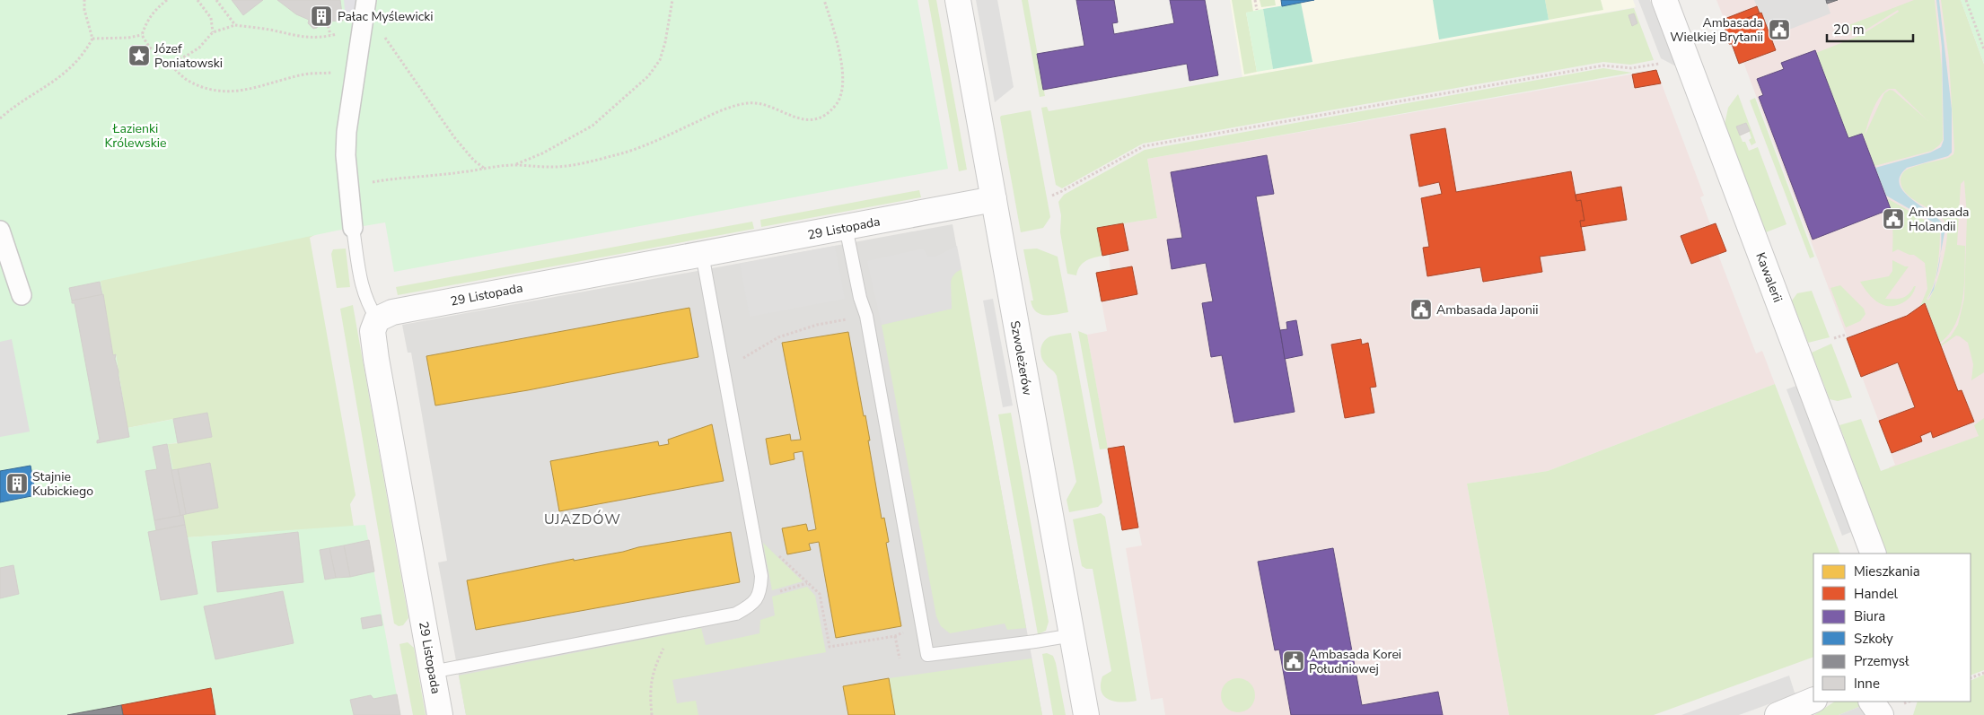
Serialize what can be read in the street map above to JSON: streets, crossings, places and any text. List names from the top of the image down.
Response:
{
  "streets": {
    "street": ["29 Listopada", "Kawalerii", "Szwoleżerów"]
  },
  "crossings": [
    ["29 Listopada", "Szwoleżerów"]
  ],
  "districts": ["UJAZDÓW"],
  "parks": ["Łazienki Królewskie"],
  "places": {
    "building": ["Pałac Myślewicki", "Stajnie Kubickiego"],
    "public building": [
      "Ambasada Wielkiej Brytanii",
      "Ambasada Holandii",
      "Ambasada Japonii",
      "Ambasada Korei Południowej"
    ],
    "place": ["Józef Poniatowski"]
  },
  "legend": [
    "Mieszkania",
    "Handel",
    "Biura",
    "Szkoły",
    "Przemysł",
    "Inne"
  ],
  "scale_bar": "20 m"
}
